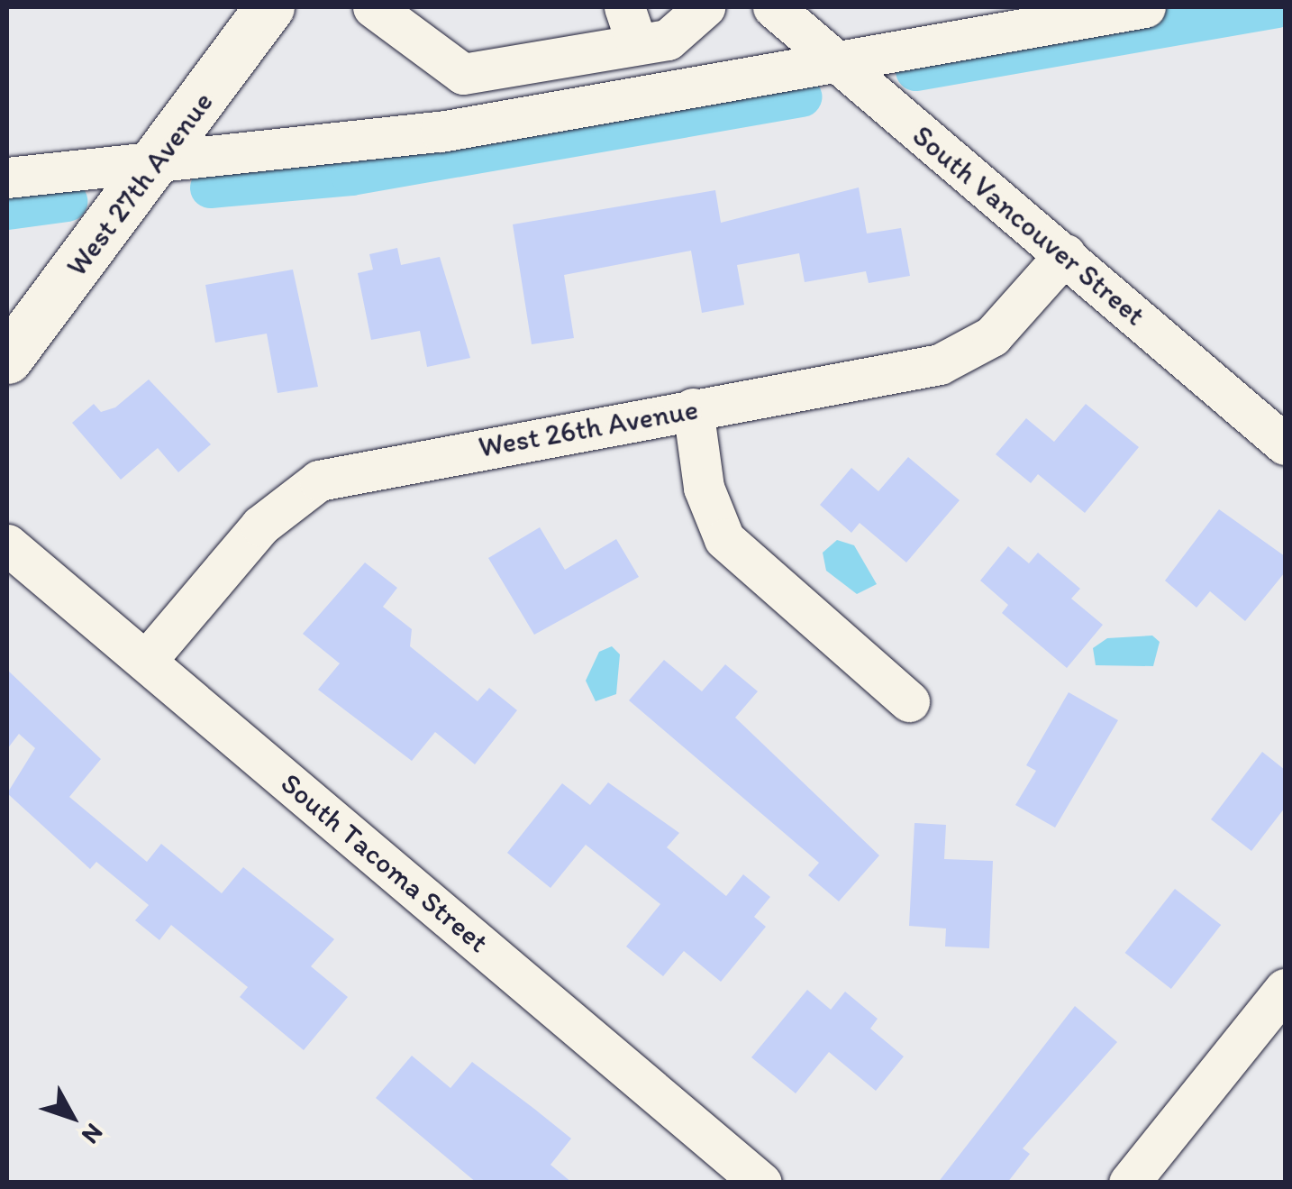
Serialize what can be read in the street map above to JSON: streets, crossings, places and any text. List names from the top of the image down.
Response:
{
  "streets": {
    "main road": ["West 27th Avenue"],
    "street": ["South Vancouver Street", "West 26th Avenue", "South Tacoma Street"]
  },
  "crossings": [
    ["South Vancouver Street", "West 26th Avenue"],
    ["West 26th Avenue", "South Tacoma Street"]
  ],
  "north": "bottom right"
}
